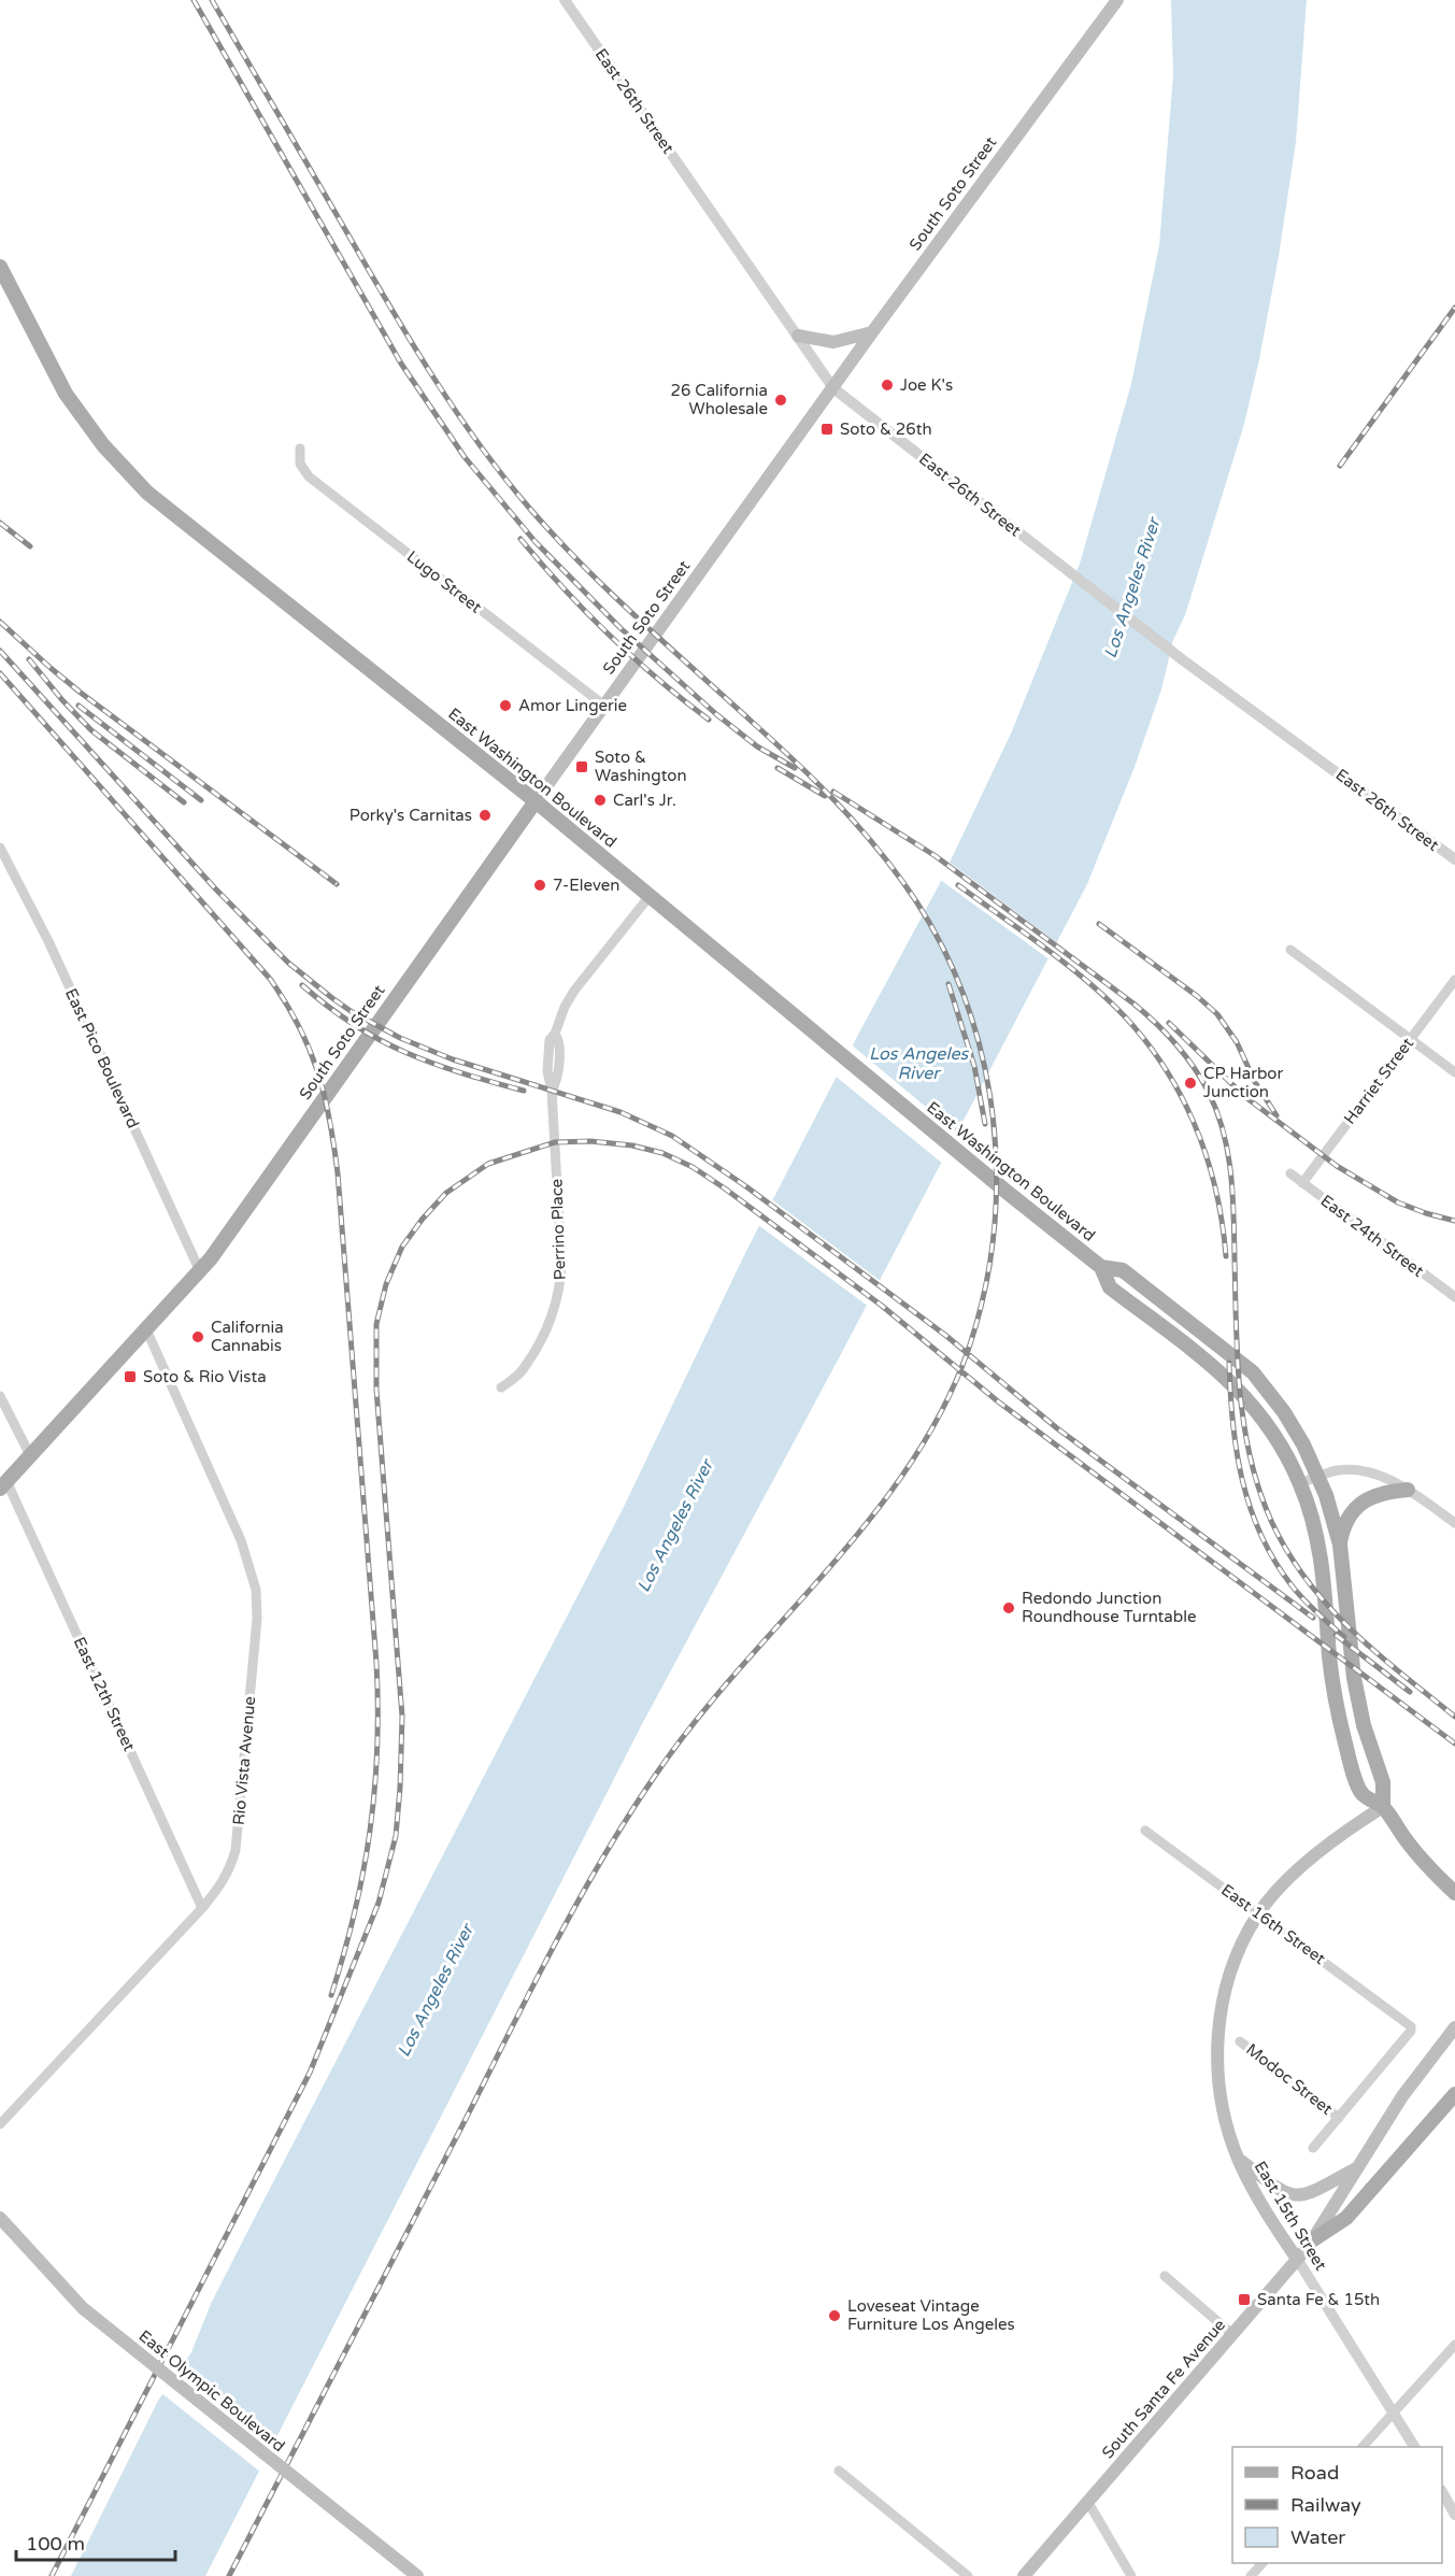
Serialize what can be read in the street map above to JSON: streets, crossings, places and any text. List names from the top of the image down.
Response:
{
  "streets": {
    "main road": [
      "South Soto Street",
      "East Washington Boulevard",
      "East 15th Street",
      "South Santa Fe Avenue",
      "East Olympic Boulevard"
    ],
    "street": [
      "East 26th Street",
      "Lugo Street",
      "East Pico Boulevard",
      "Harriet Street",
      "Perrino Place",
      "East 24th Street",
      "East 12th Street",
      "Rio Vista Avenue",
      "East 16th Street",
      "Modoc Street"
    ]
  },
  "crossings": [
    ["East 26th Street", "South Soto Street"],
    ["South Soto Street", "Lugo Street"],
    ["South Soto Street", "East Washington Boulevard"],
    ["South Soto Street", "East Pico Boulevard"],
    ["South Soto Street", "East 12th Street"],
    ["South Soto Street", "Rio Vista Avenue"],
    ["East Washington Boulevard", "Perrino Place"],
    ["East Washington Boulevard", "East 15th Street"],
    ["Harriet Street", "East 24th Street"],
    ["East 12th Street", "Rio Vista Avenue"],
    ["East 16th Street", "Modoc Street"],
    ["East 16th Street", "East 15th Street"],
    ["East 15th Street", "South Santa Fe Avenue"]
  ],
  "water": ["Los Angeles River"],
  "places": {
    "other": [
      "Joe K's",
      "26 California Wholesale",
      "Amor Lingerie",
      "Carl's Jr.",
      "Porky's Carnitas",
      "7-Eleven",
      "CP Harbor Junction",
      "California Cannabis",
      "Redondo Junction Roundhouse Turntable",
      "Loveseat Vintage Furniture Los Angeles"
    ],
    "transit": [
      "Soto & 26th",
      "Soto & Washington",
      "Soto & Rio Vista",
      "Santa Fe & 15th"
    ]
  },
  "legend": ["Road", "Railway", "Water"],
  "scale_bar": "100 m"
}
